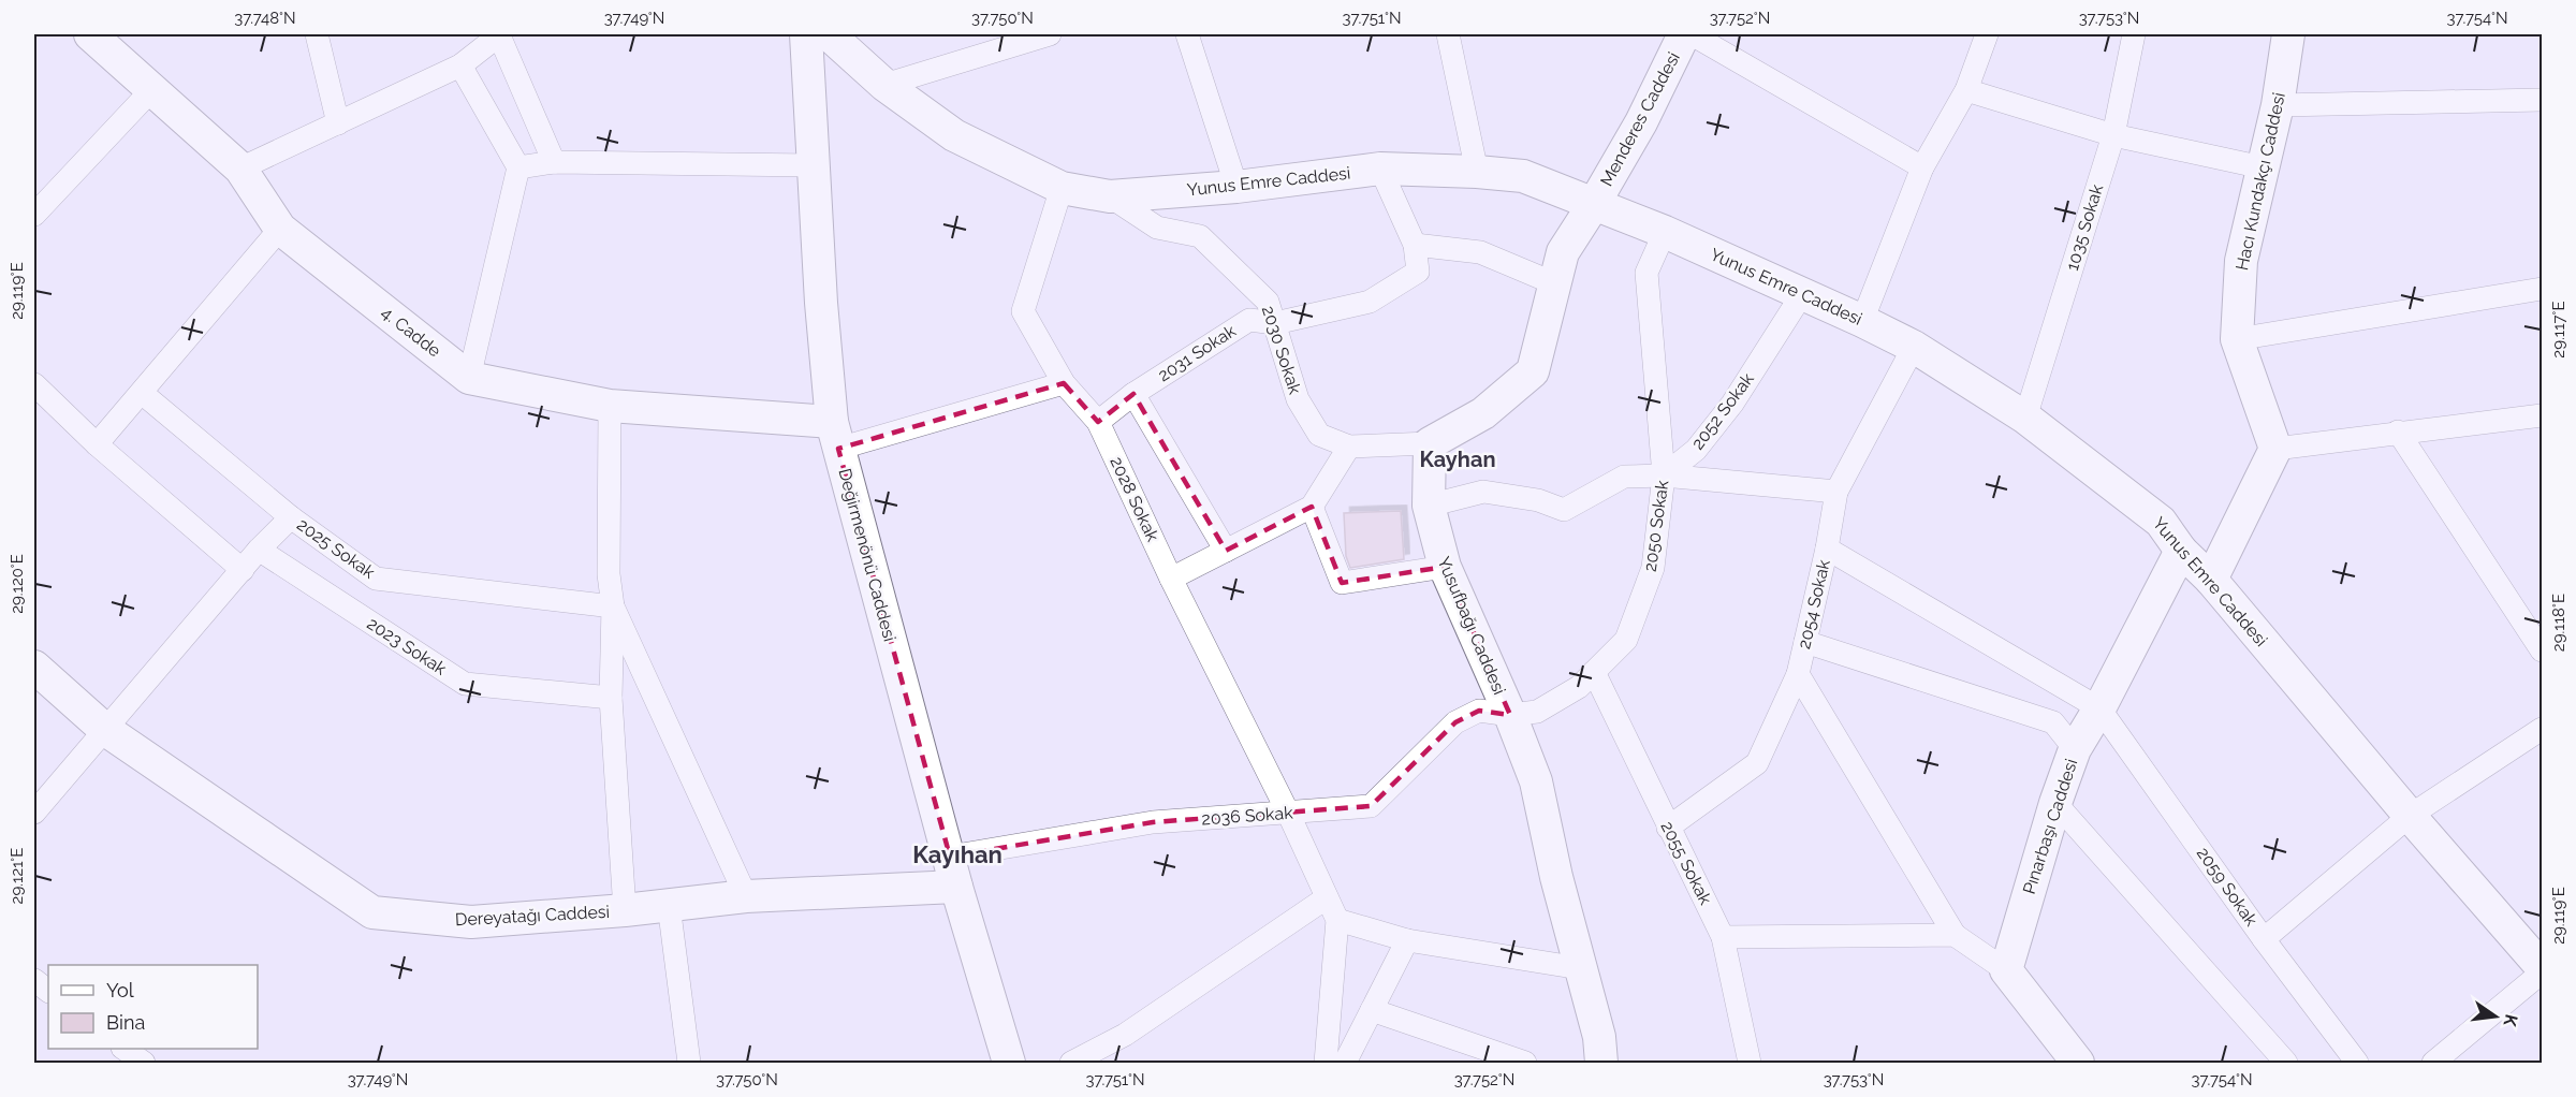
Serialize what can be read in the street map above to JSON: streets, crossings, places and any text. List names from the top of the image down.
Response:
{
  "streets": {
    "street": [
      "Menderes Caddesi",
      "Yunus Emre Caddesi",
      "Hacı Kundakçı Caddesi",
      "1035 Sokak",
      "4. Cadde",
      "2030 Sokak",
      "2031 Sokak",
      "2052 Sokak",
      "2028 Sokak",
      "2050 Sokak",
      "2025 Sokak",
      "Değirmenönü Caddesi",
      "2054 Sokak",
      "Yusufbağı Caddesi",
      "2023 Sokak",
      "2036 Sokak",
      "Pınarbaşı Caddesi",
      "2055 Sokak",
      "2059 Sokak",
      "Dereyatağı Caddesi"
    ]
  },
  "crossings": [
    ["Menderes Caddesi", "Yunus Emre Caddesi"],
    ["Yunus Emre Caddesi", "1035 Sokak"],
    ["Yunus Emre Caddesi", "2030 Sokak"],
    ["Yunus Emre Caddesi", "2031 Sokak"],
    ["Yunus Emre Caddesi", "2052 Sokak"],
    ["Yunus Emre Caddesi", "2028 Sokak"],
    ["Yunus Emre Caddesi", "2050 Sokak"],
    ["Yunus Emre Caddesi", "2054 Sokak"],
    ["Yunus Emre Caddesi", "Pınarbaşı Caddesi"],
    ["4. Cadde", "Değirmenönü Caddesi"],
    ["2030 Sokak", "2031 Sokak"],
    ["2030 Sokak", "Yusufbağı Caddesi"],
    ["2031 Sokak", "2028 Sokak"],
    ["2052 Sokak", "2050 Sokak"],
    ["2028 Sokak", "2036 Sokak"],
    ["2050 Sokak", "Yusufbağı Caddesi"],
    ["2050 Sokak", "2036 Sokak"],
    ["2050 Sokak", "2055 Sokak"],
    ["Değirmenönü Caddesi", "2036 Sokak"],
    ["Değirmenönü Caddesi", "Dereyatağı Caddesi"],
    ["2054 Sokak", "2055 Sokak"],
    ["Yusufbağı Caddesi", "2036 Sokak"],
    ["2036 Sokak", "Dereyatağı Caddesi"],
    ["Pınarbaşı Caddesi", "2059 Sokak"]
  ],
  "districts": ["Kayhan", "Kayıhan"],
  "legend": ["Yol", "Bina"],
  "north": "right",
  "coordinates": [
    "37.748°N",
    "37.749°N",
    "37.750°N",
    "37.751°N",
    "37.752°N",
    "37.753°N",
    "37.754°N",
    "29.119°E",
    "29.117°E",
    "29.120°E",
    "29.118°E",
    "29.121°E"
  ]
}
